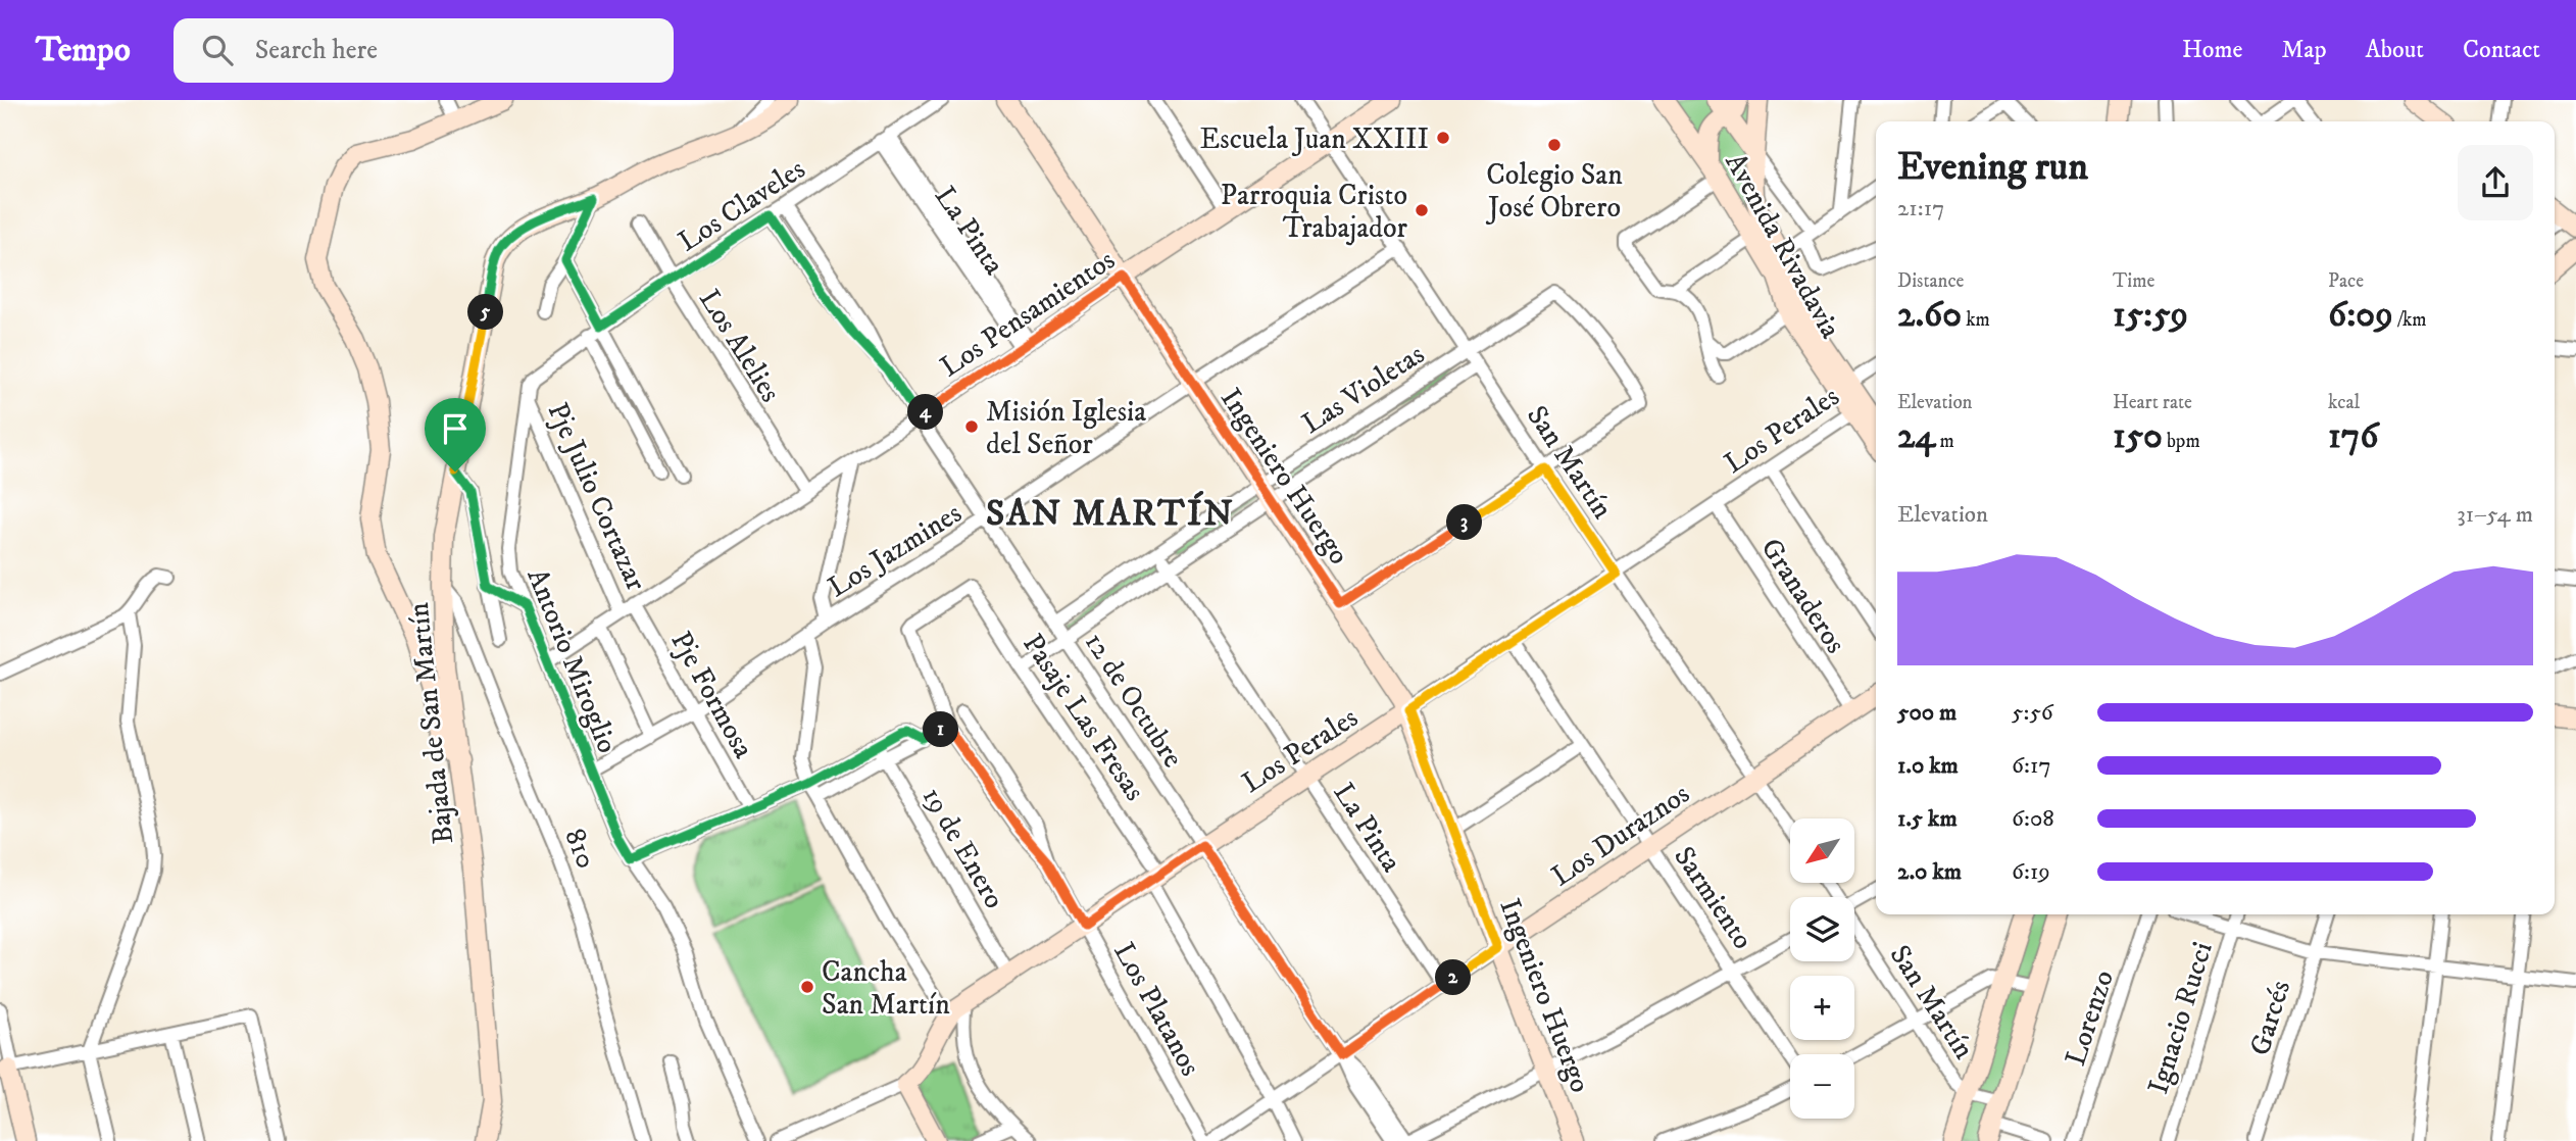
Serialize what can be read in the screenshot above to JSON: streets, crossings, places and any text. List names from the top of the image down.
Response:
{
  "streets": {
    "main road": [
      "Avenida Rivadavia",
      "Los Pensamientos",
      "Los Perales",
      "Ingeniero Huergo",
      "Bajada de San Martín",
      "Los Duraznos"
    ],
    "street": [
      "Los Claveles",
      "La Pinta",
      "Los Alelies",
      "Las Violetas",
      "San Martín",
      "Pje Julio Cortazar",
      "Los Jazmines",
      "Granaderos",
      "Antorio Miroglio",
      "Pje Formosa",
      "12 de Octubre",
      "Pasaje Las Fresas",
      "19 de Enero",
      "810",
      "Sarmiento",
      "Los Platanos",
      "Lorenzo",
      "Ignacio Rucci",
      "Garcés"
    ]
  },
  "crossings": [
    ["Los Claveles", "La Pinta"],
    ["Los Claveles", "Los Alelies"],
    ["Los Claveles", "Antorio Miroglio"],
    ["Los Claveles", "12 de Octubre"],
    ["La Pinta", "Los Pensamientos"],
    ["La Pinta", "Las Violetas"],
    ["La Pinta", "Los Perales"],
    ["La Pinta", "Los Duraznos"],
    ["Avenida Rivadavia", "Los Perales"],
    ["Los Pensamientos", "Los Alelies"],
    ["Los Pensamientos", "San Martín"],
    ["Los Pensamientos", "Ingeniero Huergo"],
    ["Los Pensamientos", "Pje Julio Cortazar"],
    ["Los Pensamientos", "Antorio Miroglio"],
    ["Los Pensamientos", "Pje Formosa"],
    ["Los Pensamientos", "12 de Octubre"],
    ["Las Violetas", "San Martín"],
    ["Las Violetas", "Ingeniero Huergo"],
    ["Las Violetas", "12 de Octubre"],
    ["Las Violetas", "Pasaje Las Fresas"],
    ["Los Perales", "San Martín"],
    ["Los Perales", "Ingeniero Huergo"],
    ["Los Perales", "Granaderos"],
    ["Los Perales", "12 de Octubre"],
    ["Los Perales", "Pasaje Las Fresas"],
    ["Los Perales", "19 de Enero"],
    ["Los Perales", "Sarmiento"],
    ["Los Perales", "Los Platanos"],
    ["San Martín", "Los Jazmines"],
    ["San Martín", "Los Duraznos"],
    ["Ingeniero Huergo", "Los Jazmines"],
    ["Ingeniero Huergo", "Los Duraznos"],
    ["Pje Julio Cortazar", "Los Jazmines"],
    ["Pje Julio Cortazar", "Antorio Miroglio"],
    ["Los Jazmines", "Antorio Miroglio"],
    ["Los Jazmines", "Pje Formosa"],
    ["Los Jazmines", "12 de Octubre"],
    ["Granaderos", "Los Duraznos"],
    ["12 de Octubre", "Los Duraznos"],
    ["Pasaje Las Fresas", "Los Duraznos"],
    ["Pasaje Las Fresas", "Los Platanos"],
    ["Bajada de San Martín", "810"],
    ["Los Duraznos", "Sarmiento"]
  ],
  "districts": ["SAN MARTÍN"],
  "places": [
    "Escuela Juan XXIII",
    "Colegio San José Obrero",
    "Parroquia Cristo Trabajador",
    "Misión Iglesia del Señor",
    "Cancha San Martín"
  ],
  "north": "bottom left",
  "page": {
    "header": "Tempo",
    "search": "Search here",
    "nav": [
      "Home",
      "Map",
      "About",
      "Contact"
    ],
    "heading": ["Evening run", "21:17"],
    "stats": [
      ["Distance", "2.60 km"],
      ["Time", "15:59"],
      ["Pace", "6:09 /km"],
      ["Elevation", "24 m"],
      ["Heart rate", "150 bpm"],
      ["kcal", "176"]
    ],
    "pins": [
      "5",
      "4",
      "3",
      "1",
      "2"
    ],
    "chart": ["Elevation", "31–54 m"],
    "list": [
      {
        "name": "500 m",
        "note": "5:56"
      },
      {
        "name": "1.0 km",
        "note": "6:17"
      },
      {
        "name": "1.5 km",
        "note": "6:08"
      },
      {
        "name": "2.0 km",
        "note": "6:19"
      }
    ],
    "map_buttons": ["+", "−"]
  }
}
